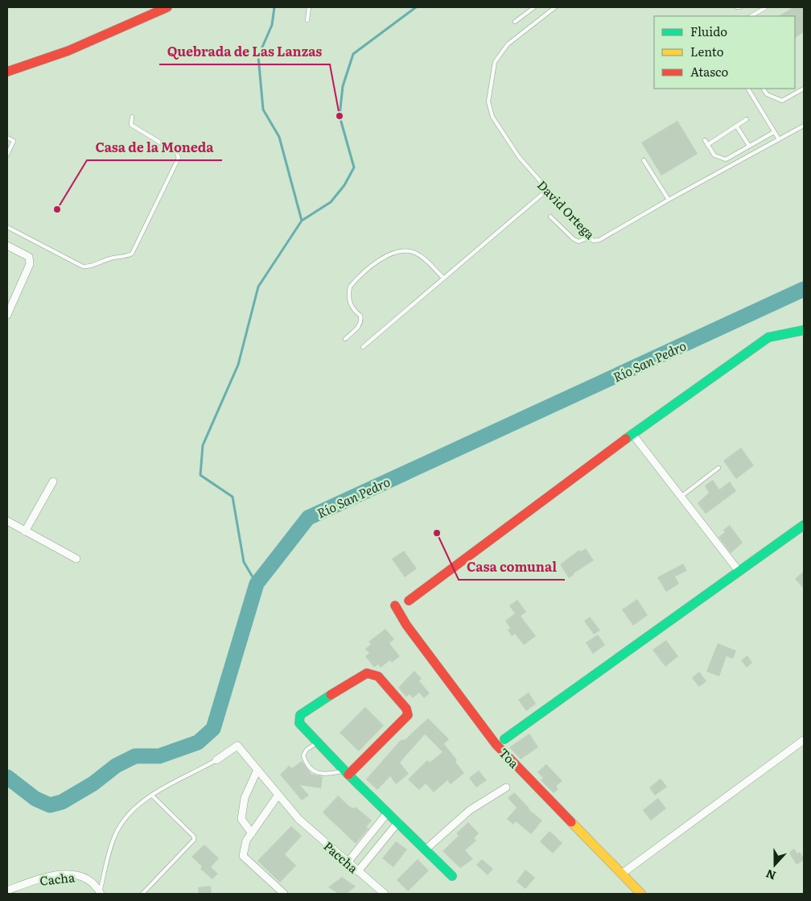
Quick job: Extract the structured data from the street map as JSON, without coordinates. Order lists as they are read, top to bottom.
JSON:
{
  "streets": {
    "main road": ["Toa"],
    "street": ["Paccha", "Cacha"],
    "lane": ["David Ortega"]
  },
  "water": ["Río San Pedro"],
  "places": ["Quebrada de Las Lanzas", "Casa de la Moneda", "Casa comunal"],
  "legend": ["Fluido", "Lento", "Atasco"],
  "north": "bottom"
}
